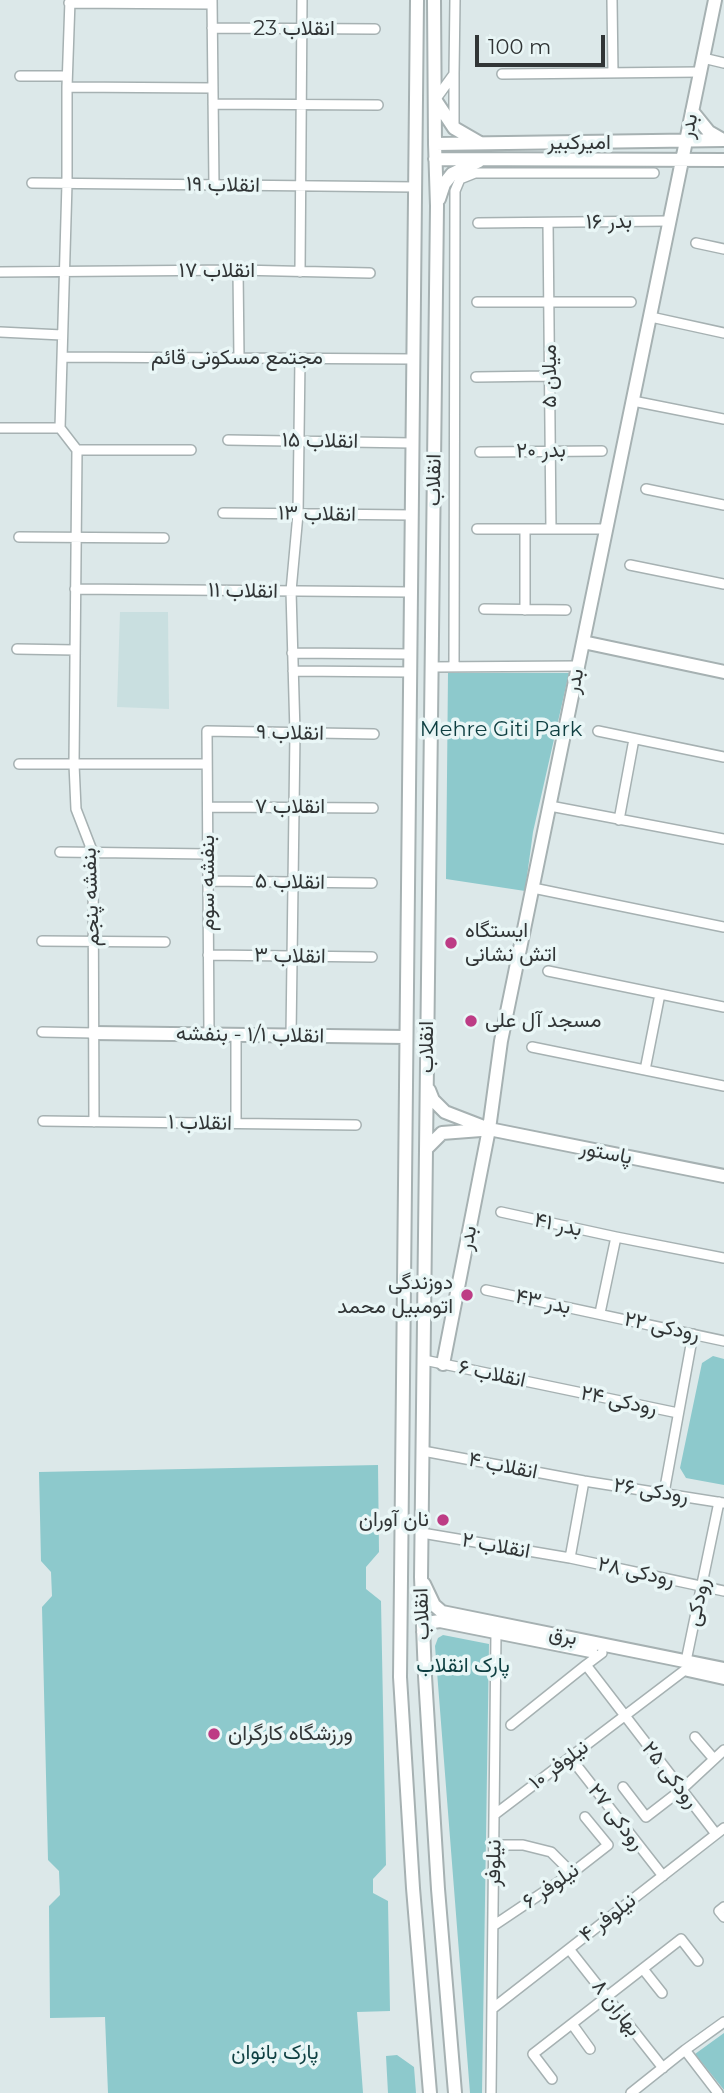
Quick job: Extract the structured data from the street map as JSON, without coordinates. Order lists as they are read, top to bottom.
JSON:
{
  "streets": {
    "main road": [
      "بدر",
      "امیرکبیر",
      "انقلاب",
      "انقلاب ۱/۱ - بنفشه",
      "پاستور",
      "برق"
    ],
    "street": [
      "انقلاب 23",
      "انقلاب ۱۹",
      "بدر ۱۶",
      "انقلاب ۱۷",
      "مجتمع مسکونی قائم",
      "میلان ۵",
      "انقلاب ۱۵",
      "بدر ۲۰",
      "انقلاب ۱۳",
      "انقلاب ۱۱",
      "انقلاب ۹",
      "انقلاب ۷",
      "انقلاب ۵",
      "بنفشه سوم",
      "بنفشه پنجم",
      "انقلاب ۳",
      "انقلاب ۱",
      "بدر ۴۱",
      "بدر ۴۳",
      "رودکی ۲۲",
      "انقلاب ۶",
      "رودکی ۲۴",
      "انقلاب ۴",
      "رودکی ۲۶",
      "انقلاب ۲",
      "رودکی ۲۸",
      "رودکی",
      "نیلوفر ۱۰",
      "رودکی ۲۵",
      "رودکی ۲۷",
      "نیلوفر",
      "نیلوفر ۶",
      "نیلوفر ۴",
      "بهاران ۸"
    ]
  },
  "crossings": [
    ["بدر", "امیرکبیر"],
    ["بدر", "بدر ۱۶"],
    ["بدر", "پاستور"],
    ["بدر", "انقلاب ۶"],
    ["امیرکبیر", "انقلاب"],
    ["انقلاب ۱۹", "انقلاب"],
    ["بدر ۱۶", "میلان ۵"],
    ["مجتمع مسکونی قائم", "انقلاب"],
    ["میلان ۵", "بدر ۲۰"],
    ["انقلاب ۱۵", "انقلاب"],
    ["انقلاب", "انقلاب ۱۳"],
    ["انقلاب", "انقلاب ۱۱"],
    ["انقلاب", "انقلاب ۱/۱ - بنفشه"],
    ["انقلاب", "انقلاب ۶"],
    ["انقلاب", "انقلاب ۴"],
    ["انقلاب", "انقلاب ۲"],
    ["انقلاب", "برق"],
    ["انقلاب ۱۱", "بنفشه پنجم"],
    ["انقلاب ۹", "بنفشه سوم"],
    ["انقلاب ۷", "بنفشه سوم"],
    ["انقلاب ۵", "بنفشه سوم"],
    ["بنفشه سوم", "انقلاب ۳"],
    ["بنفشه سوم", "انقلاب ۱/۱ - بنفشه"],
    ["بنفشه پنجم", "انقلاب ۱/۱ - بنفشه"],
    ["بنفشه پنجم", "انقلاب ۱"],
    ["بدر ۴۳", "رودکی ۲۲"],
    ["انقلاب ۶", "رودکی ۲۴"],
    ["انقلاب ۴", "رودکی ۲۶"],
    ["رودکی ۲۶", "رودکی"],
    ["انقلاب ۲", "رودکی ۲۸"],
    ["رودکی ۲۸", "رودکی"],
    ["رودکی", "برق"],
    ["رودکی", "نیلوفر ۱۰"],
    ["برق", "نیلوفر ۱۰"],
    ["برق", "نیلوفر"],
    ["نیلوفر ۱۰", "رودکی ۲۵"],
    ["نیلوفر ۱۰", "رودکی ۲۷"],
    ["نیلوفر ۱۰", "نیلوفر"],
    ["رودکی ۲۵", "نیلوفر ۴"],
    ["رودکی ۲۷", "نیلوفر ۴"],
    ["نیلوفر", "نیلوفر ۶"],
    ["نیلوفر", "نیلوفر ۴"],
    ["نیلوفر ۴", "بهاران ۸"]
  ],
  "parks": ["Mehre Giti Park", "پارک انقلاب", "پارک بانوان"],
  "places": [
    "ایستگاه اتش نشانی",
    "مسجد آل علی",
    "دوزندگی اتومبیل محمد",
    "نان آوران",
    "ورزشگاه کارگران"
  ],
  "scale_bar": "100 m"
}
